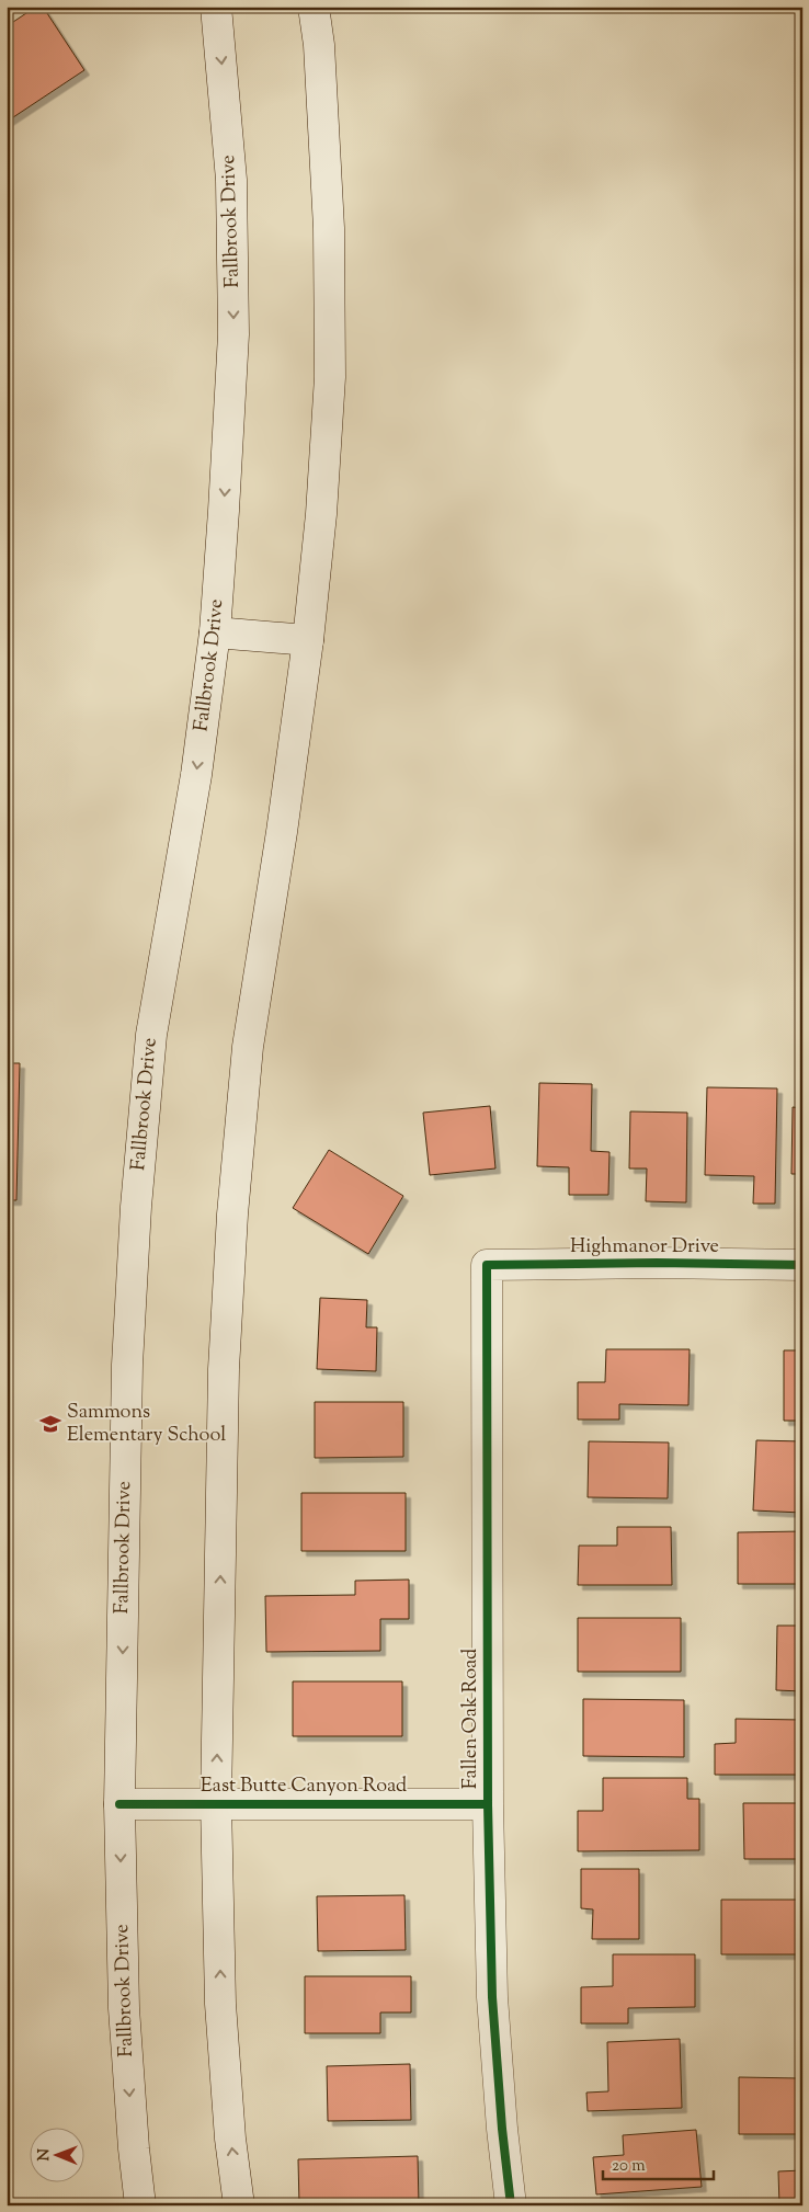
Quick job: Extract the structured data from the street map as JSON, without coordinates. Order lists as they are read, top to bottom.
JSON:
{
  "streets": {
    "main road": [
      "Fallbrook Drive",
      "Highmanor Drive",
      "Fallen Oak Road",
      "East Butte Canyon Road"
    ]
  },
  "crossings": [
    ["Fallbrook Drive", "East Butte Canyon Road"],
    ["Highmanor Drive", "Fallen Oak Road"],
    ["Fallen Oak Road", "East Butte Canyon Road"]
  ],
  "places": {
    "school or university": ["Sammons Elementary School"]
  },
  "scale_bar": "20 m",
  "north": "left"
}
